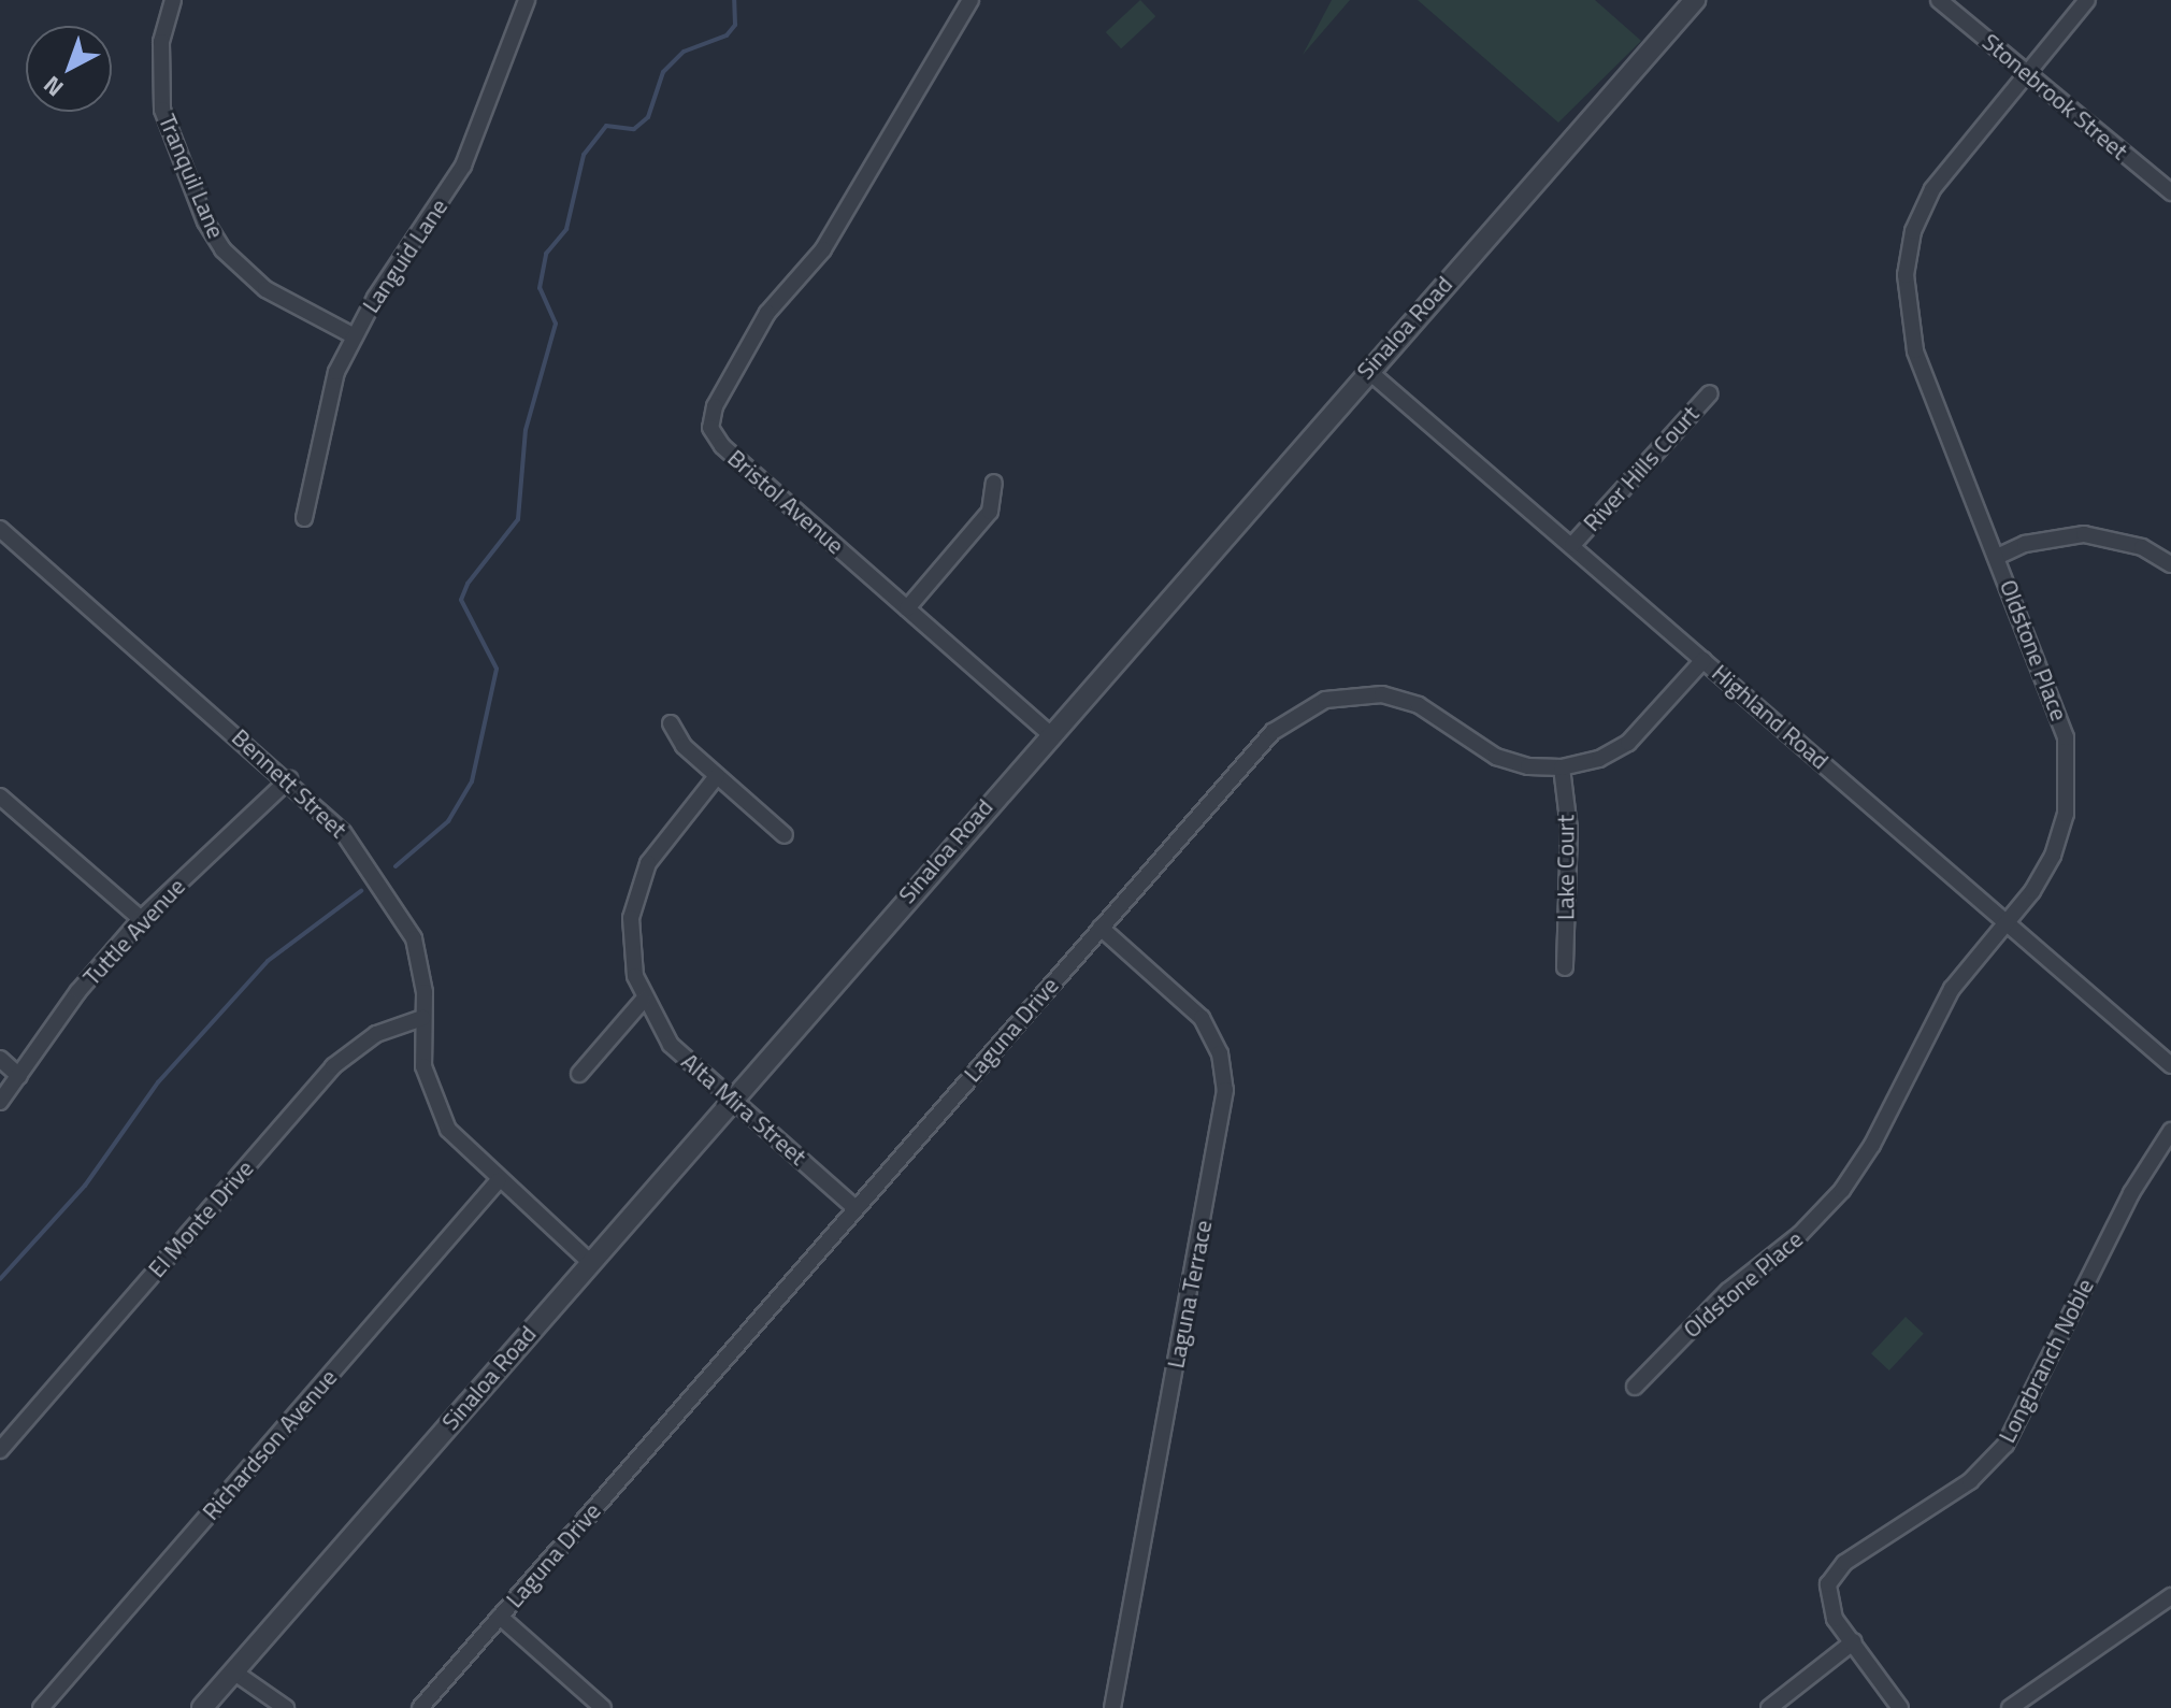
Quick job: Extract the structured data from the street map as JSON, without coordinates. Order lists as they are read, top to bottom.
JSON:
{
  "streets": {
    "street": [
      "Stonebrook Street",
      "Tranquil Lane",
      "Languid Lane",
      "Sinaloa Road",
      "River Hills Court",
      "Bristol Avenue",
      "Oldstone Place",
      "Highland Road",
      "Bennett Street",
      "Lake Court",
      "Tuttle Avenue",
      "Laguna Drive",
      "Alta Mira Street",
      "El Monte Drive",
      "Laguna Terrace",
      "Longbranch Noble",
      "Richardson Avenue"
    ]
  },
  "crossings": [
    ["Stonebrook Street", "Oldstone Place"],
    ["Tranquil Lane", "Languid Lane"],
    ["Sinaloa Road", "Bristol Avenue"],
    ["Sinaloa Road", "Highland Road"],
    ["Sinaloa Road", "Bennett Street"],
    ["Sinaloa Road", "Alta Mira Street"],
    ["River Hills Court", "Highland Road"],
    ["Oldstone Place", "Highland Road"],
    ["Highland Road", "Laguna Drive"],
    ["Bennett Street", "Tuttle Avenue"],
    ["Bennett Street", "El Monte Drive"],
    ["Bennett Street", "Richardson Avenue"],
    ["Lake Court", "Laguna Drive"],
    ["Laguna Drive", "Alta Mira Street"],
    ["Laguna Drive", "Laguna Terrace"]
  ],
  "north": "bottom left"
}
